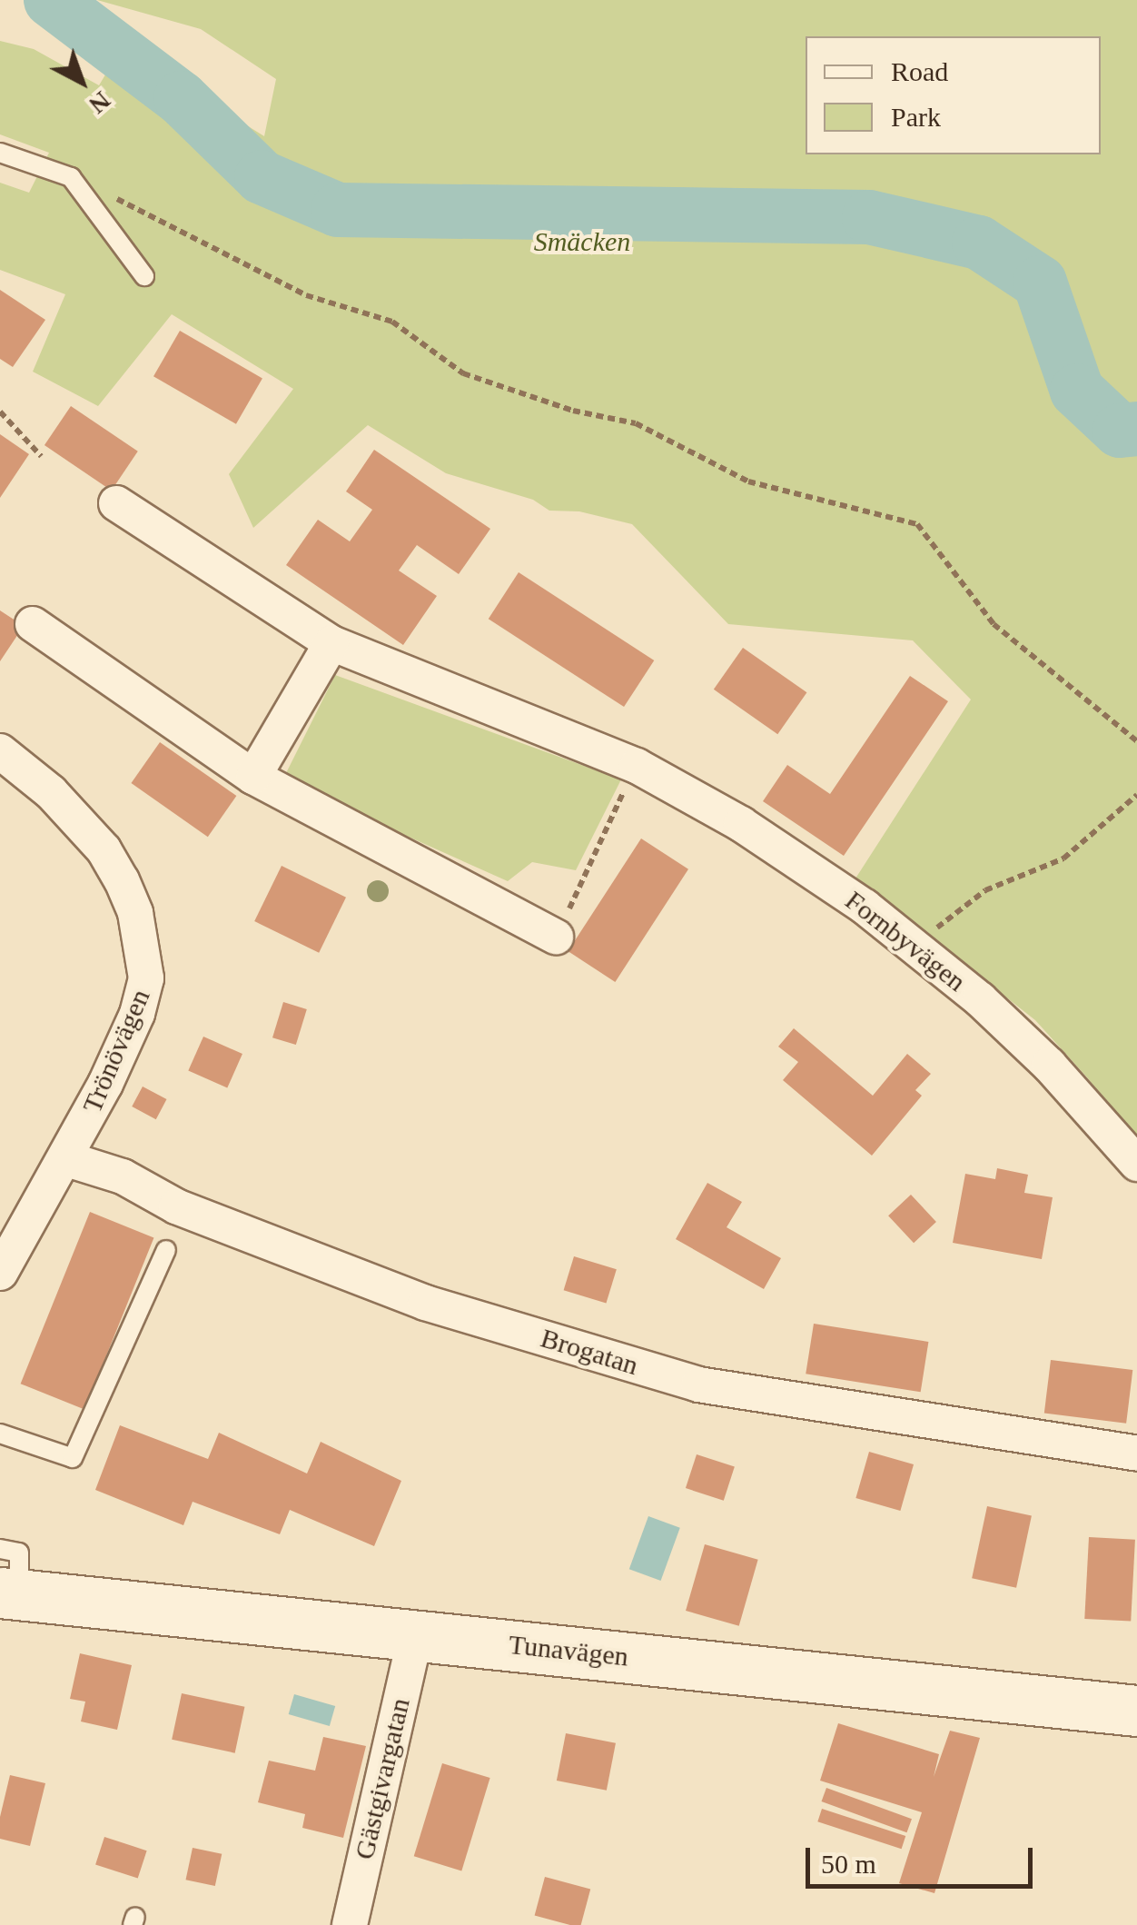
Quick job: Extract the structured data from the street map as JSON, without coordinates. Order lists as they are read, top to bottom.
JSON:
{
  "streets": {
    "street": [
      "Fornbyvägen",
      "Trönövägen",
      "Brogatan",
      "Tunavägen",
      "Gästgivargatan"
    ]
  },
  "crossings": [
    ["Trönövägen", "Brogatan"],
    ["Tunavägen", "Gästgivargatan"]
  ],
  "parks": ["Smäcken"],
  "legend": ["Road", "Park"],
  "scale_bar": "50 m",
  "north": "bottom right"
}
